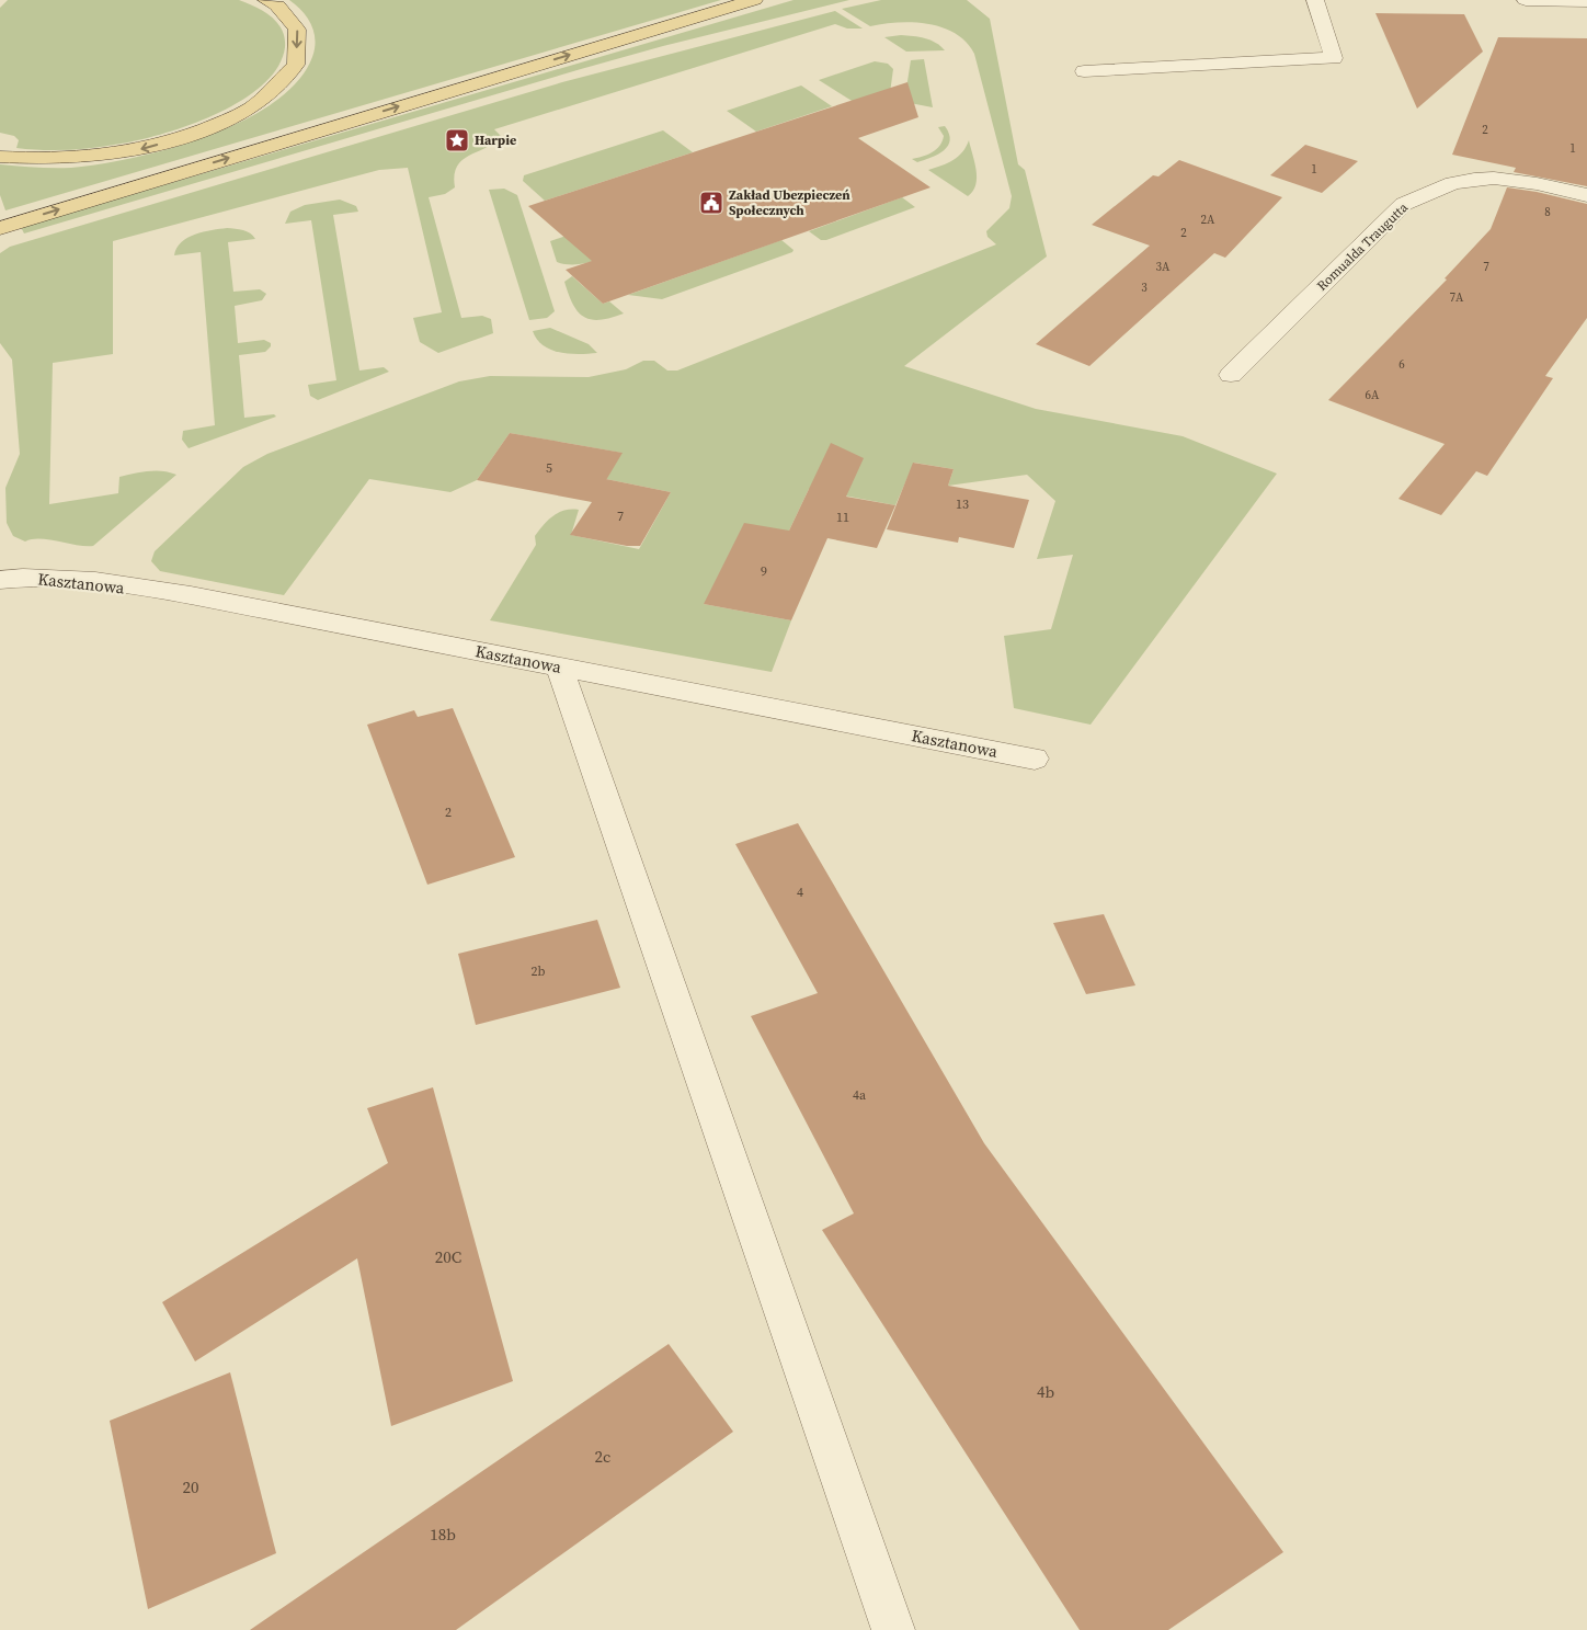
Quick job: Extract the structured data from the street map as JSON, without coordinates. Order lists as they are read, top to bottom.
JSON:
{
  "streets": {
    "street": ["Romualda Traugutta", "Kasztanowa"]
  },
  "places": {
    "place": ["Harpie"],
    "public building": ["Zakład Ubezpieczeń Społecznych"]
  },
  "house_numbers": [
    "2",
    "1",
    "1",
    "8",
    "2A",
    "2",
    "3A",
    "7",
    "3",
    "7A",
    "6",
    "6A",
    "5",
    "13",
    "7",
    "11",
    "9",
    "2",
    "4",
    "2b",
    "4a",
    "20C",
    "4b",
    "2c",
    "20",
    "18b"
  ]
}
